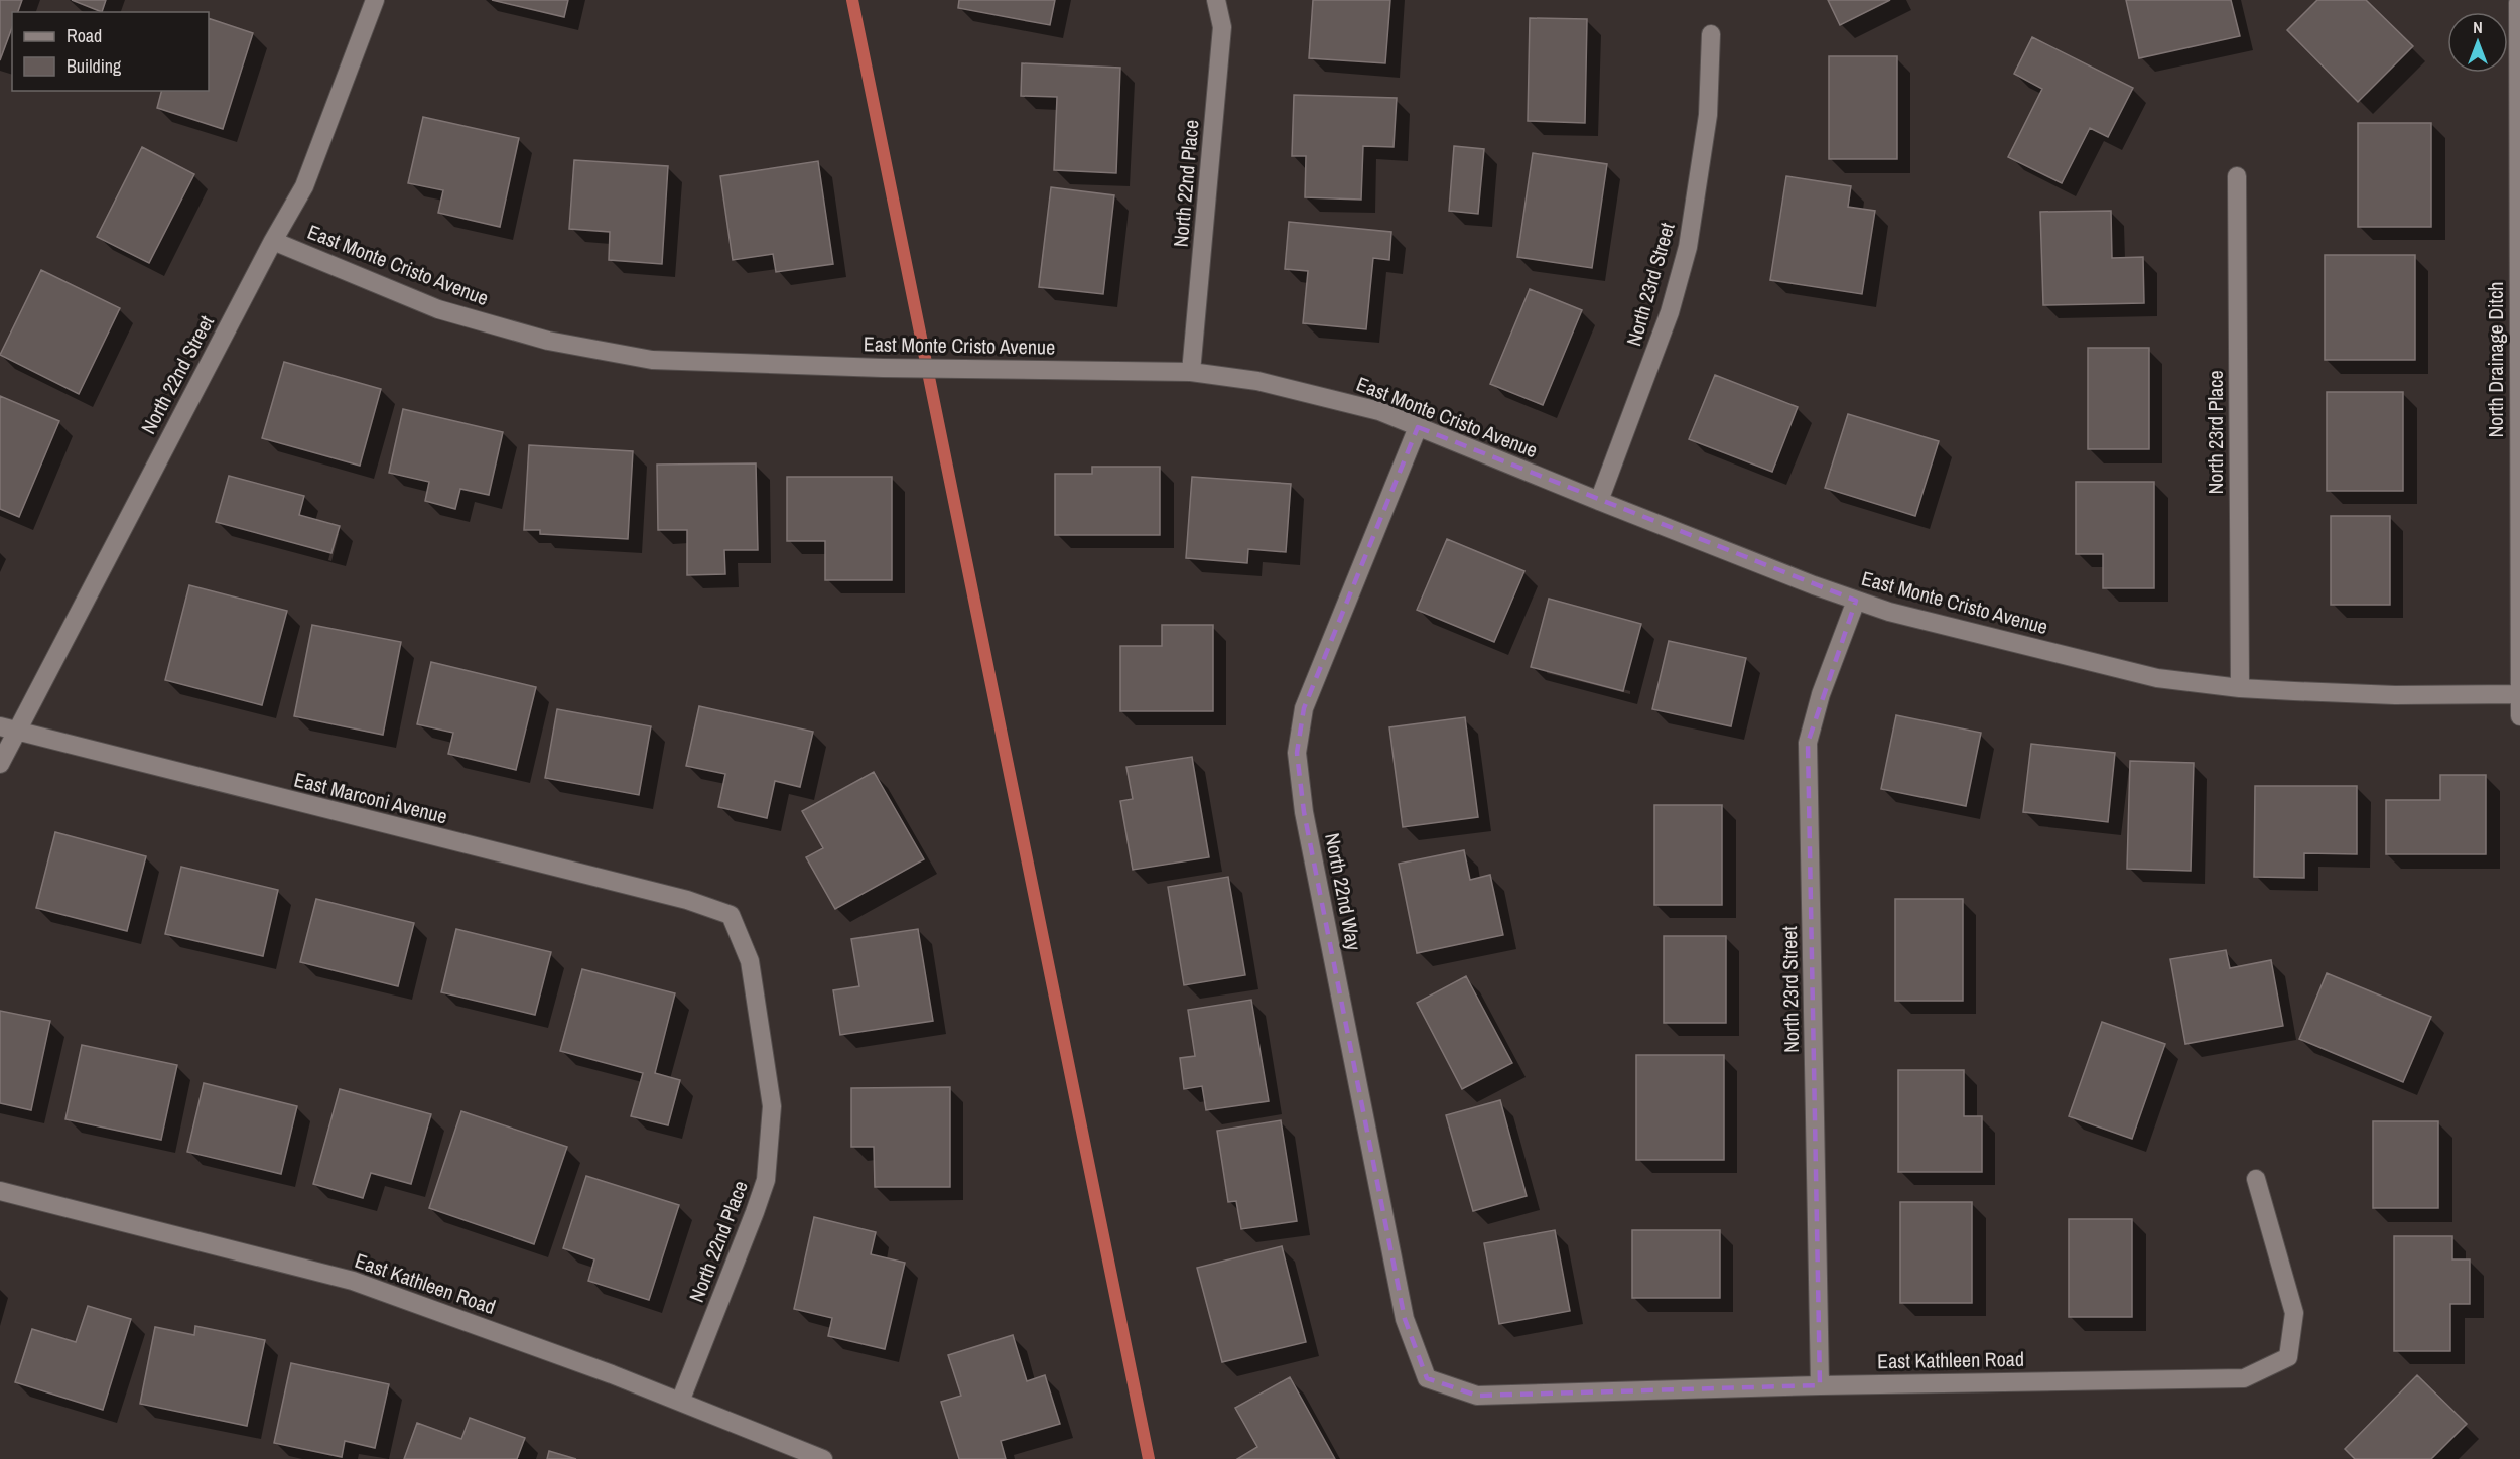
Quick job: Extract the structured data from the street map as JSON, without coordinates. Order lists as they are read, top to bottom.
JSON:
{
  "streets": {
    "street": [
      "North 22nd Place",
      "East Monte Cristo Avenue",
      "North 23rd Street",
      "North Drainage Ditch",
      "North 22nd Street",
      "North 23rd Place",
      "East Marconi Avenue",
      "North 22nd Way",
      "East Kathleen Road"
    ]
  },
  "crossings": [
    ["North 22nd Place", "East Monte Cristo Avenue"],
    ["North 22nd Place", "East Marconi Avenue"],
    ["North 22nd Place", "East Kathleen Road"],
    ["East Monte Cristo Avenue", "North 23rd Street"],
    ["East Monte Cristo Avenue", "North Drainage Ditch"],
    ["East Monte Cristo Avenue", "North 22nd Street"],
    ["East Monte Cristo Avenue", "North 23rd Place"],
    ["East Monte Cristo Avenue", "North 22nd Way"],
    ["North 23rd Street", "East Kathleen Road"],
    ["North 22nd Street", "East Marconi Avenue"],
    ["North 22nd Way", "East Kathleen Road"]
  ],
  "legend": ["Road", "Building"],
  "north": "top"
}
